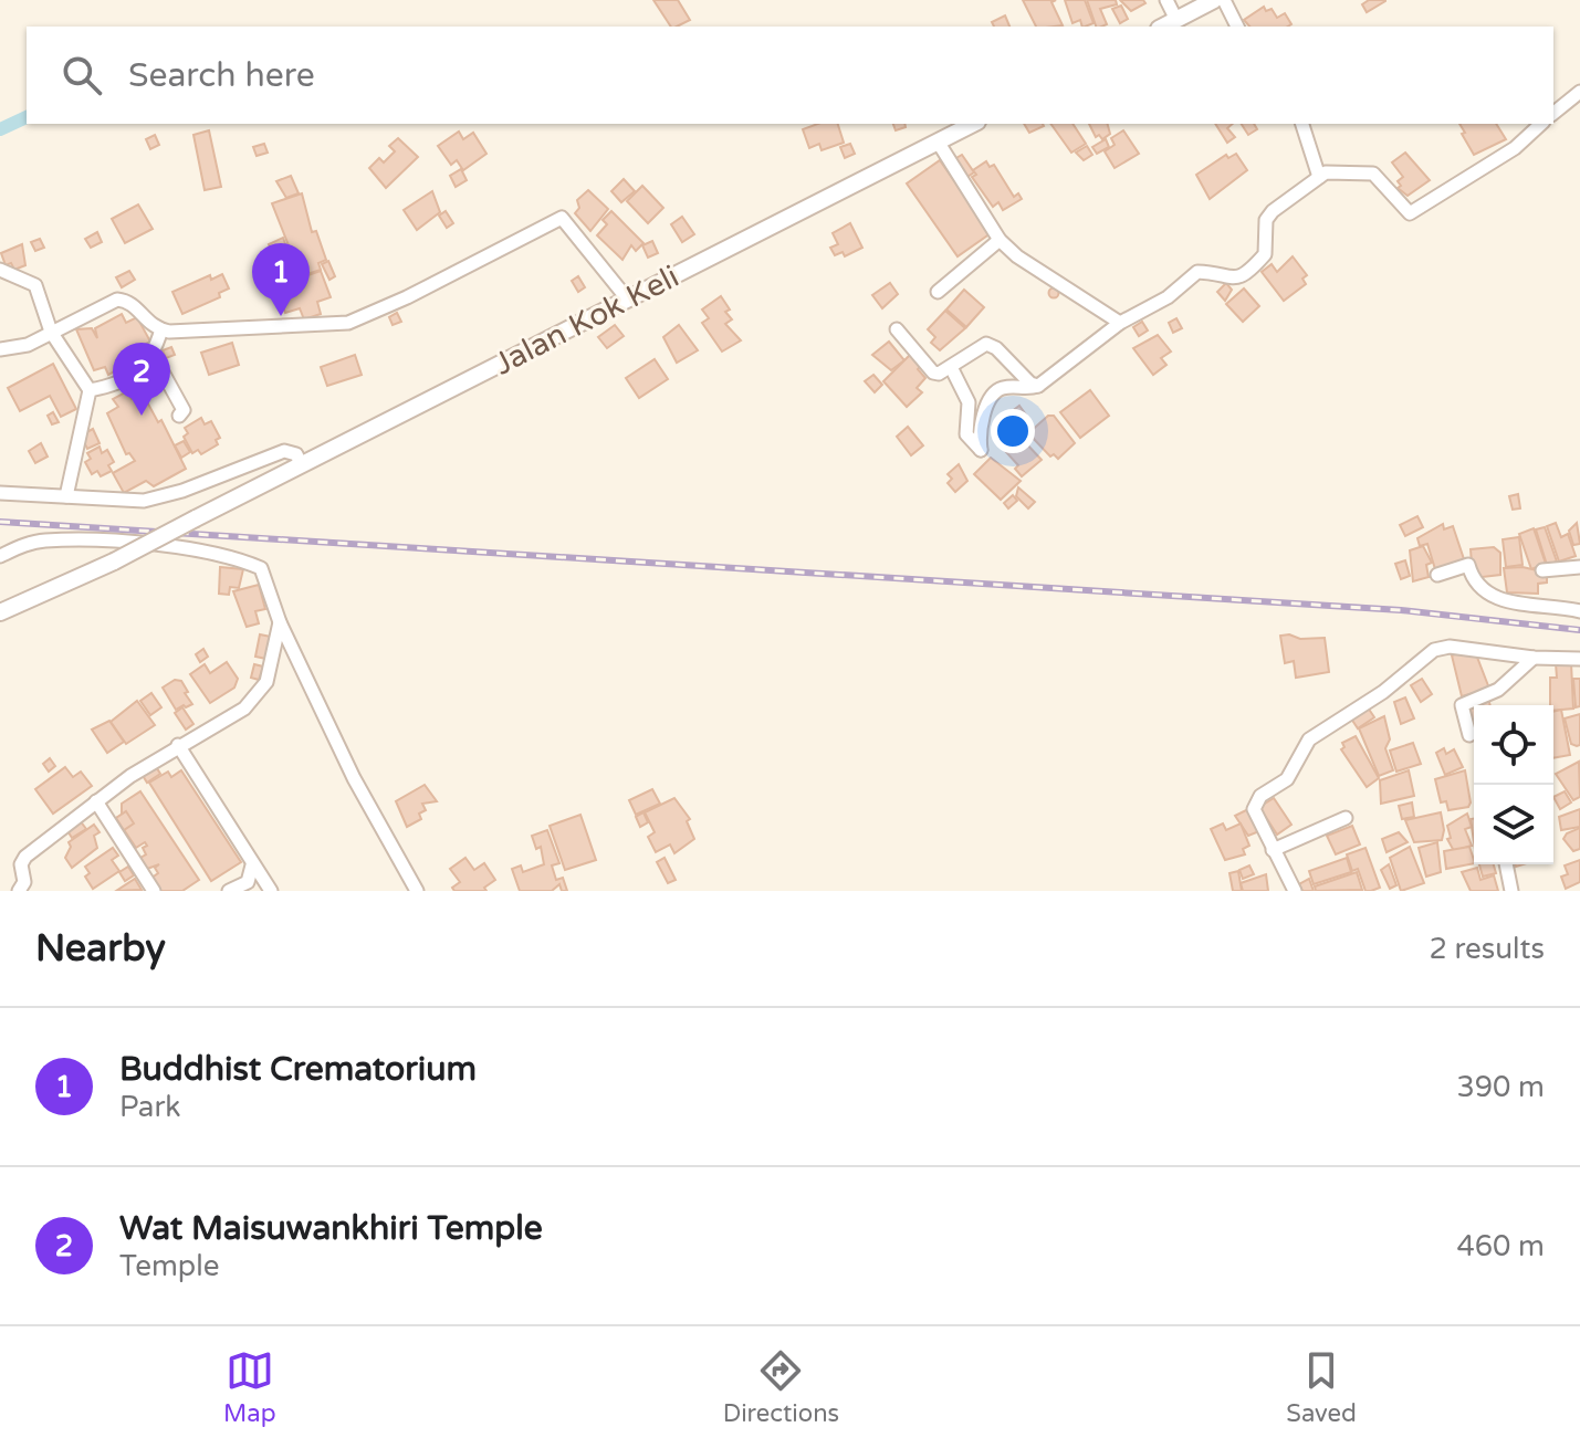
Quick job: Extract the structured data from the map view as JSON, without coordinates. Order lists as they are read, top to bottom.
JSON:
{
  "streets": {
    "street": ["Jalan Kok Keli"]
  },
  "page": {
    "search": "Search here",
    "pins": ["1", "2"],
    "heading": ["Nearby", "2 results"],
    "list": [
      {
        "mark": "1",
        "name": "Buddhist Crematorium",
        "note": "Park",
        "value": "390 m"
      },
      {
        "mark": "2",
        "name": "Wat Maisuwankhiri Temple",
        "note": "Temple",
        "value": "460 m"
      }
    ],
    "nav": ["Map", "Directions", "Saved"]
  }
}
